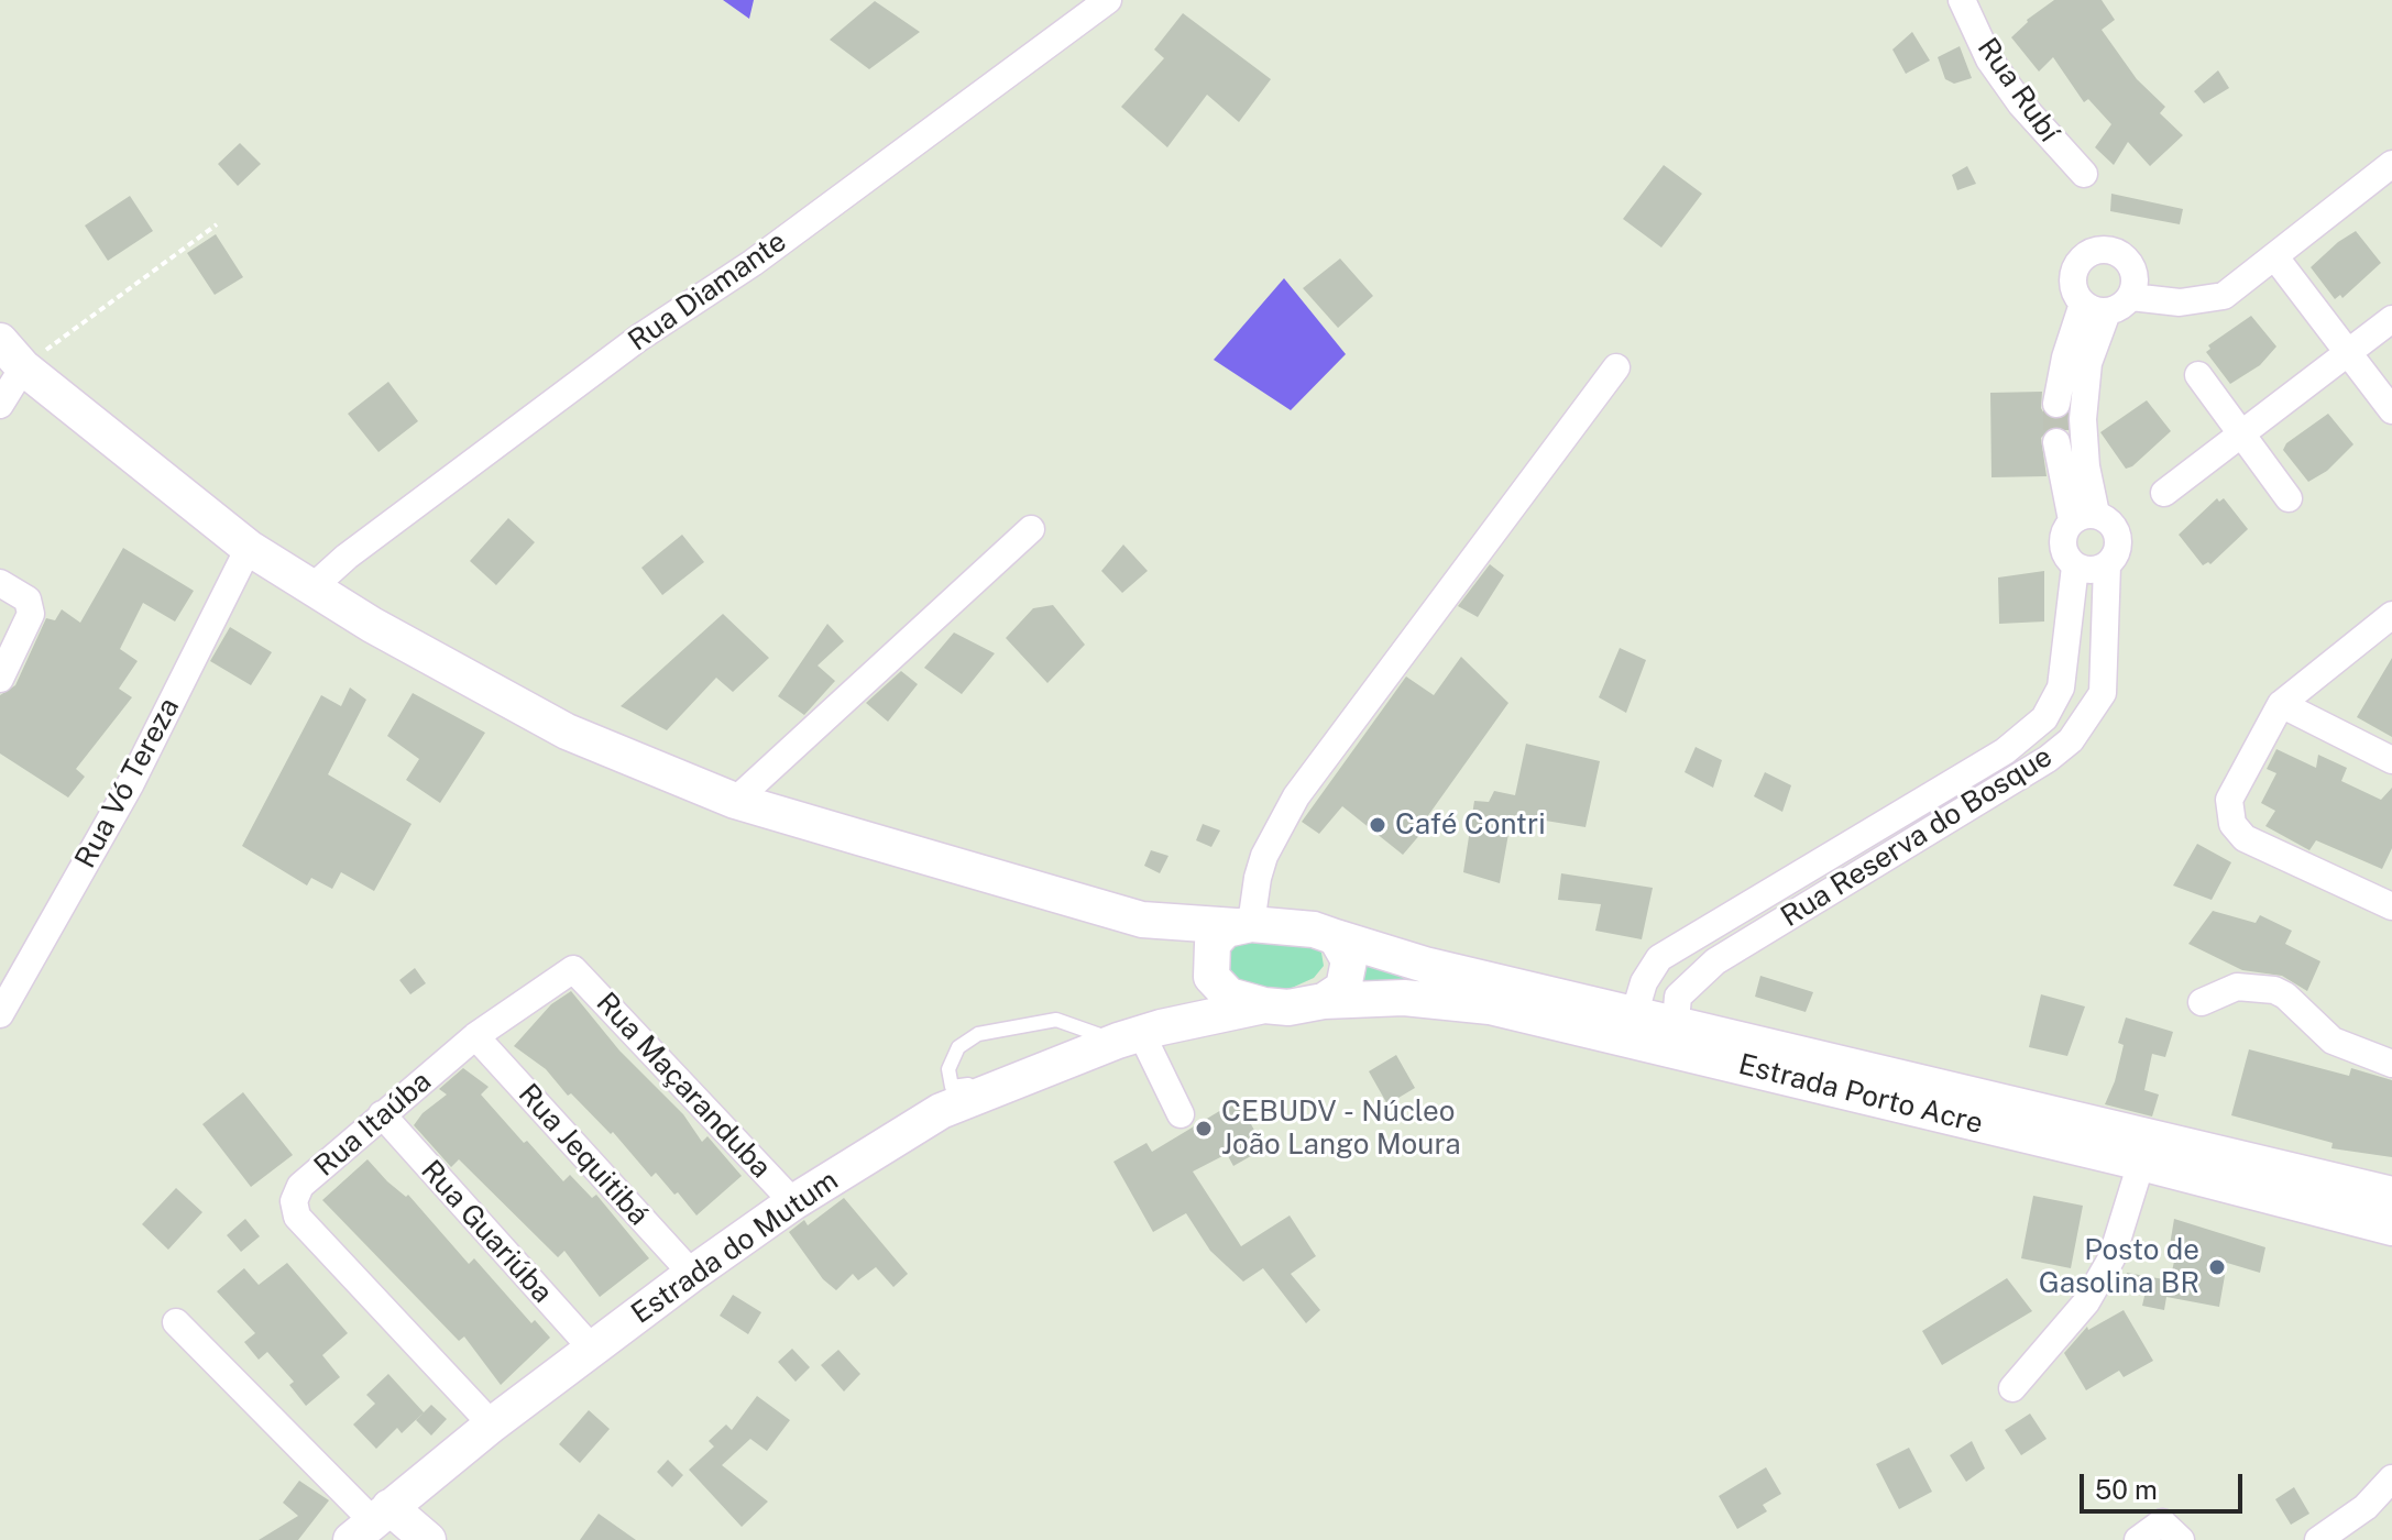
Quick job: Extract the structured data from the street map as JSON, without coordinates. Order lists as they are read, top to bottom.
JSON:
{
  "streets": {
    "main road": ["Estrada Porto Acre", "Estrada do Mutum"],
    "street": [
      "Rua Rubí",
      "Rua Diamante",
      "Rua Vó Tereza",
      "Rua Reserva do Bosque",
      "Rua Maçaranduba",
      "Rua Itaúba",
      "Rua Jequitibá",
      "Rua Guariúba"
    ]
  },
  "crossings": [
    ["Rua Reserva do Bosque", "Estrada Porto Acre"],
    ["Rua Maçaranduba", "Rua Itaúba"],
    ["Rua Maçaranduba", "Estrada do Mutum"],
    ["Estrada Porto Acre", "Estrada do Mutum"],
    ["Rua Itaúba", "Rua Jequitibá"],
    ["Rua Itaúba", "Rua Guariúba"],
    ["Rua Itaúba", "Estrada do Mutum"],
    ["Rua Jequitibá", "Estrada do Mutum"],
    ["Rua Guariúba", "Estrada do Mutum"]
  ],
  "places": ["Café Contri", "CEBUDV - Núcleo João Lango Moura", "Posto de Gasolina BR"],
  "scale_bar": "50 m"
}
